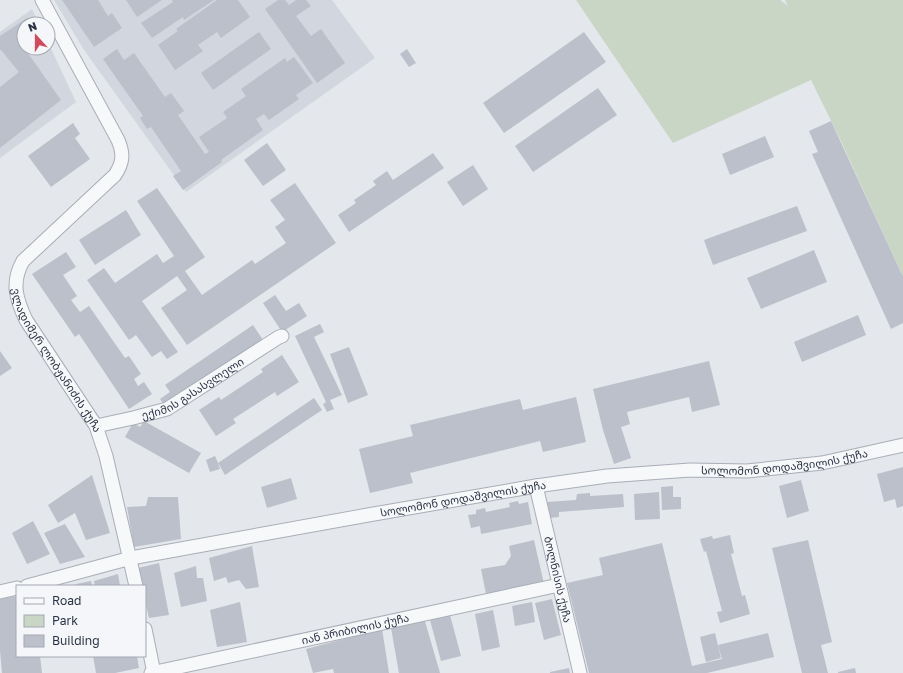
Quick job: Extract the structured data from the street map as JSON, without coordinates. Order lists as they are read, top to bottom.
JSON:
{
  "streets": {
    "street": [
      "ვლადიმერ ლობჟანიძის ქუჩა",
      "ექიმის გასასვლელი",
      "სოლომონ დოდაშვილის ქუჩა",
      "ბოლნისის ქუჩა",
      "იან პრიბილის ქუჩა"
    ]
  },
  "crossings": [
    ["ვლადიმერ ლობჟანიძის ქუჩა", "ექიმის გასასვლელი"],
    ["ვლადიმერ ლობჟანიძის ქუჩა", "სოლომონ დოდაშვილის ქუჩა"],
    ["სოლომონ დოდაშვილის ქუჩა", "ბოლნისის ქუჩა"],
    ["ბოლნისის ქუჩა", "იან პრიბილის ქუჩა"]
  ],
  "legend": ["Road", "Park", "Building"],
  "north": "top"
}
